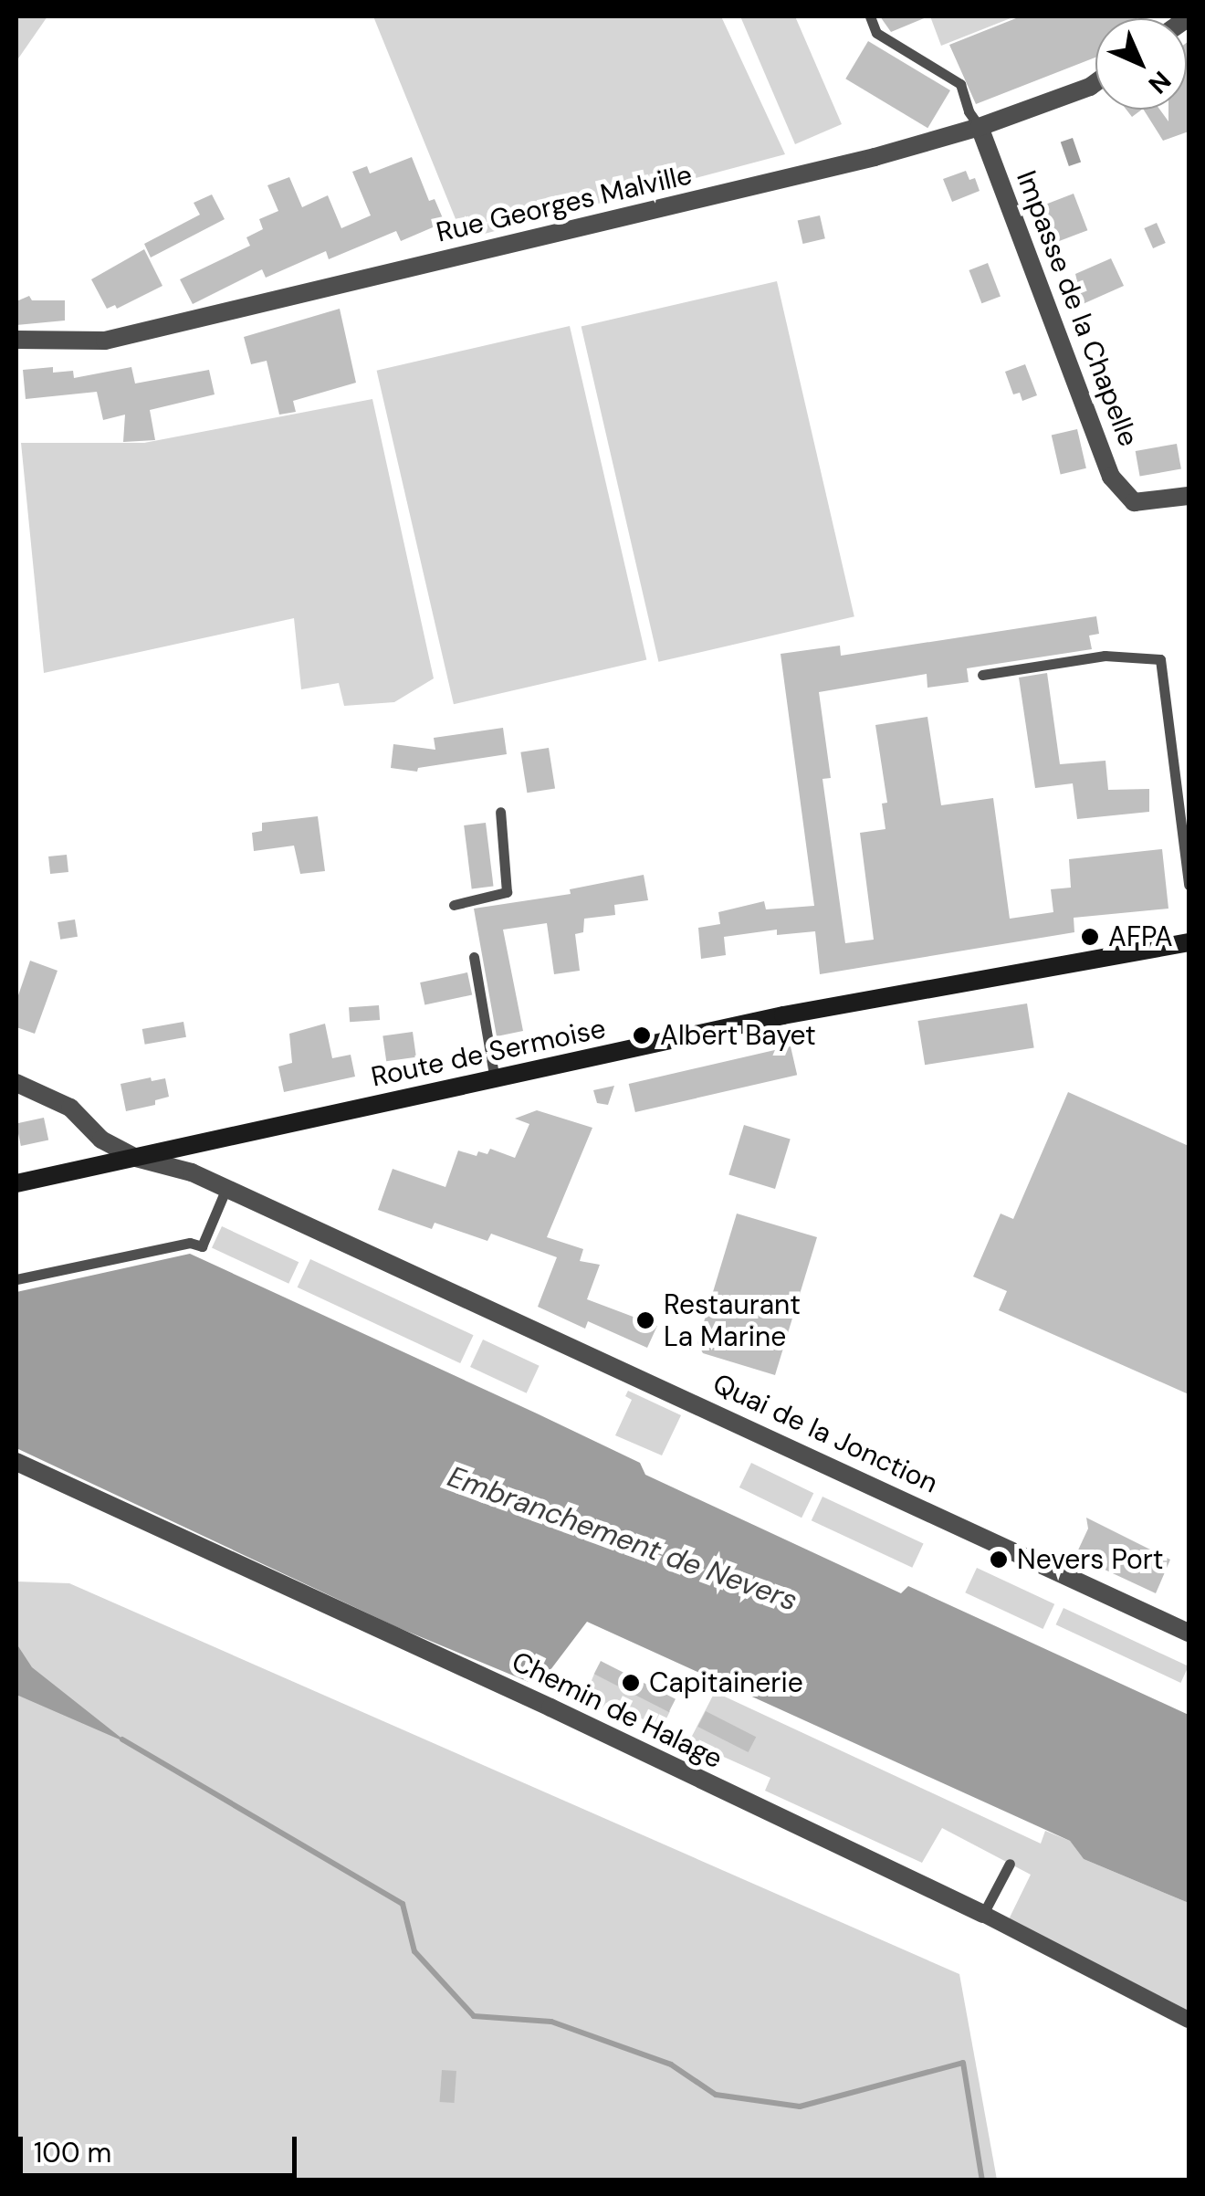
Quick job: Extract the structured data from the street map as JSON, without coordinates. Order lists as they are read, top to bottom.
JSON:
{
  "streets": {
    "main road": ["Route de Sermoise"],
    "street": [
      "Rue Georges Malville",
      "Impasse de la Chapelle",
      "Quai de la Jonction",
      "Chemin de Halage"
    ]
  },
  "crossings": [
    ["Rue Georges Malville", "Impasse de la Chapelle"],
    ["Route de Sermoise", "Quai de la Jonction"]
  ],
  "water": ["Embranchement de Nevers"],
  "places": [
    "AFPA",
    "Albert Bayet",
    "Restaurant La Marine",
    "Nevers Port",
    "Capitainerie"
  ],
  "scale_bar": "100 m",
  "north": "bottom right"
}
